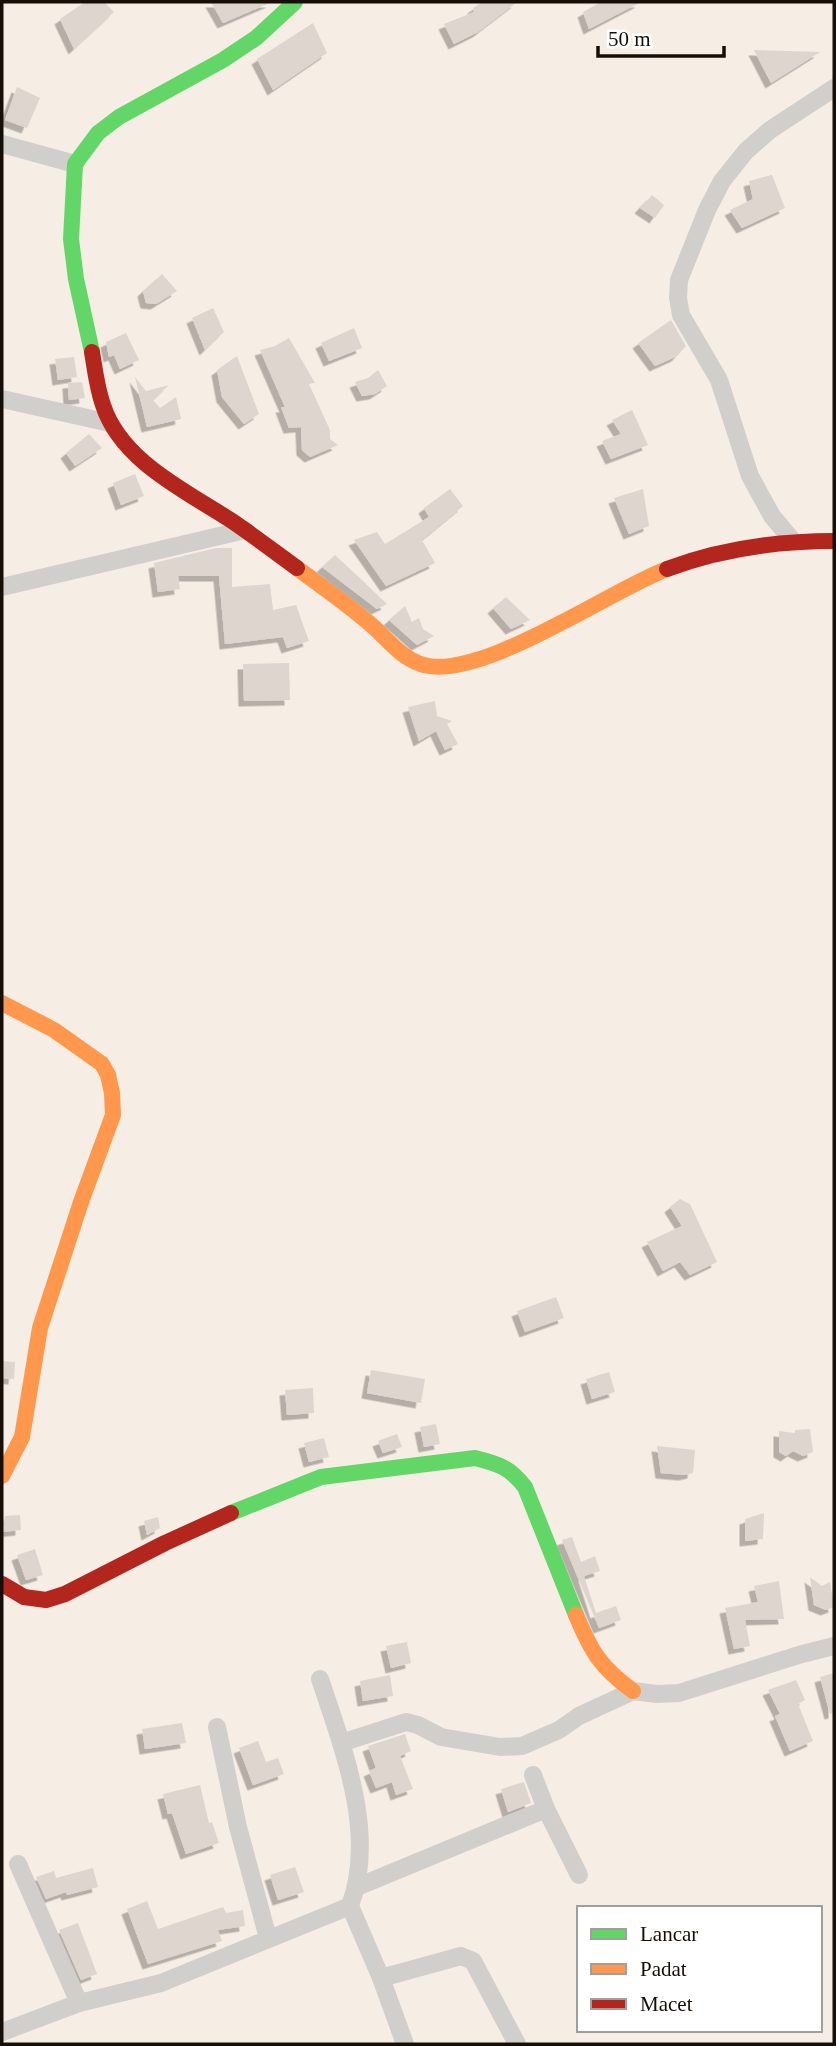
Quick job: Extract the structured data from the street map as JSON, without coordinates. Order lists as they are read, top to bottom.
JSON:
{
  "legend": ["Lancar", "Padat", "Macet"],
  "scale_bar": "50 m"
}
